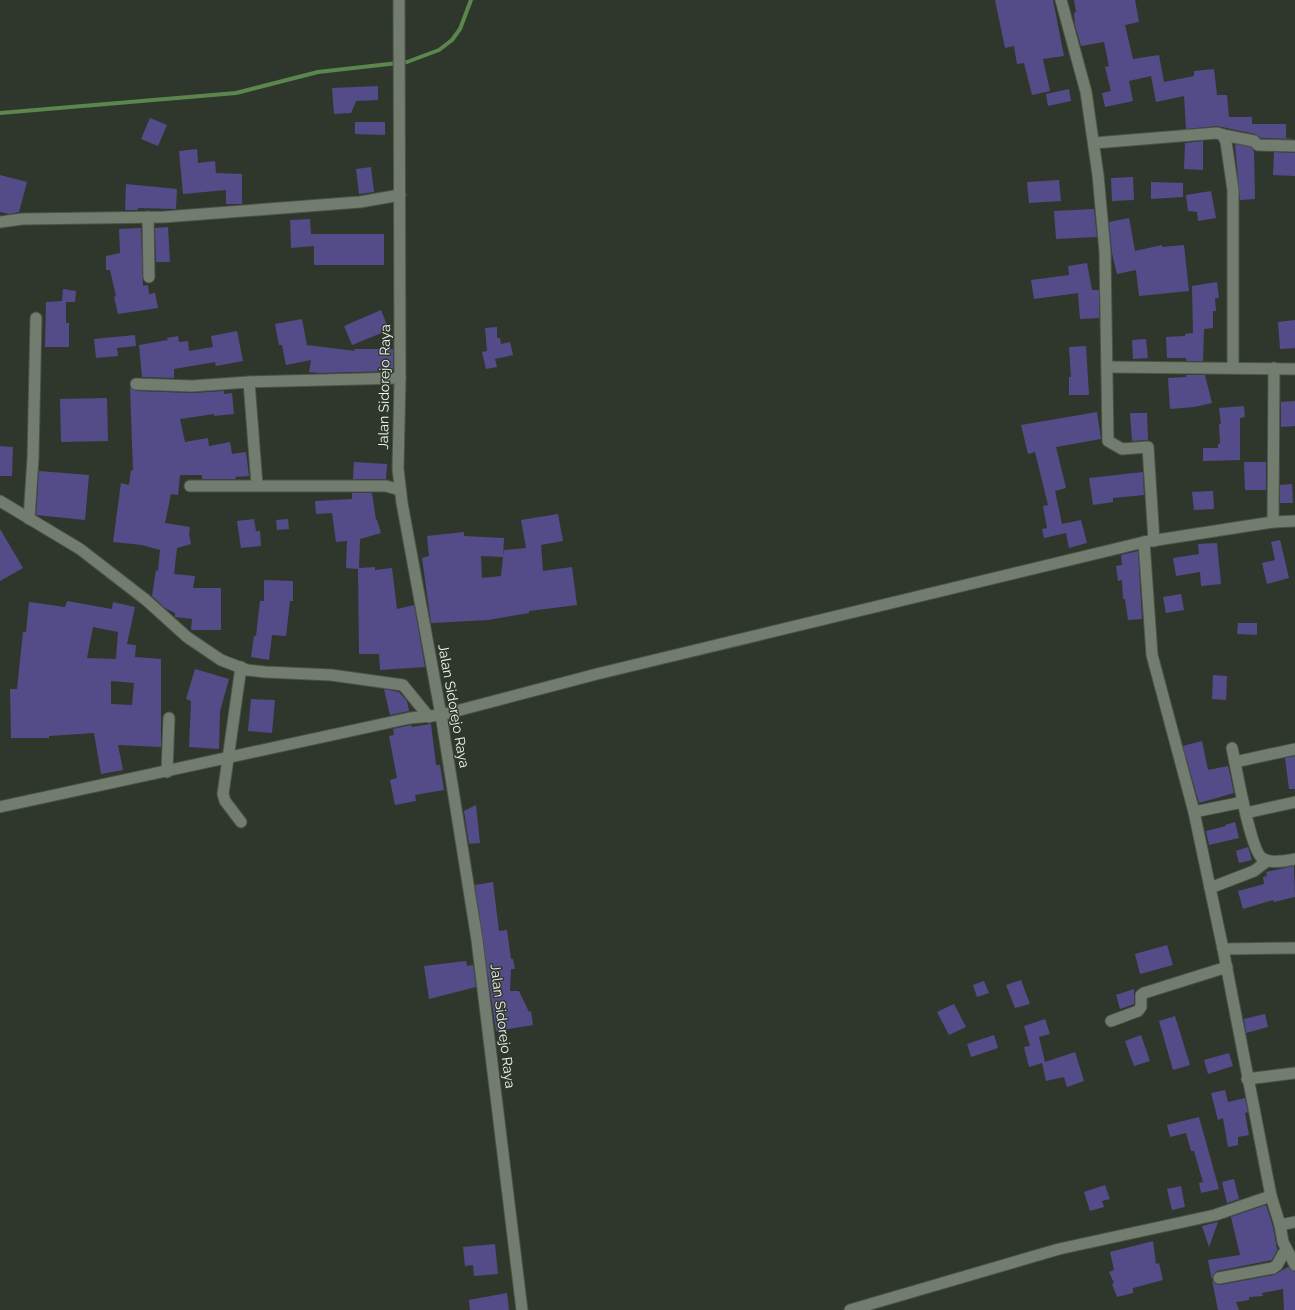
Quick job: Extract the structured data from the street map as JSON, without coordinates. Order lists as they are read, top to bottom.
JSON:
{
  "streets": {
    "street": ["Jalan Sidorejo Raya"]
  }
}
